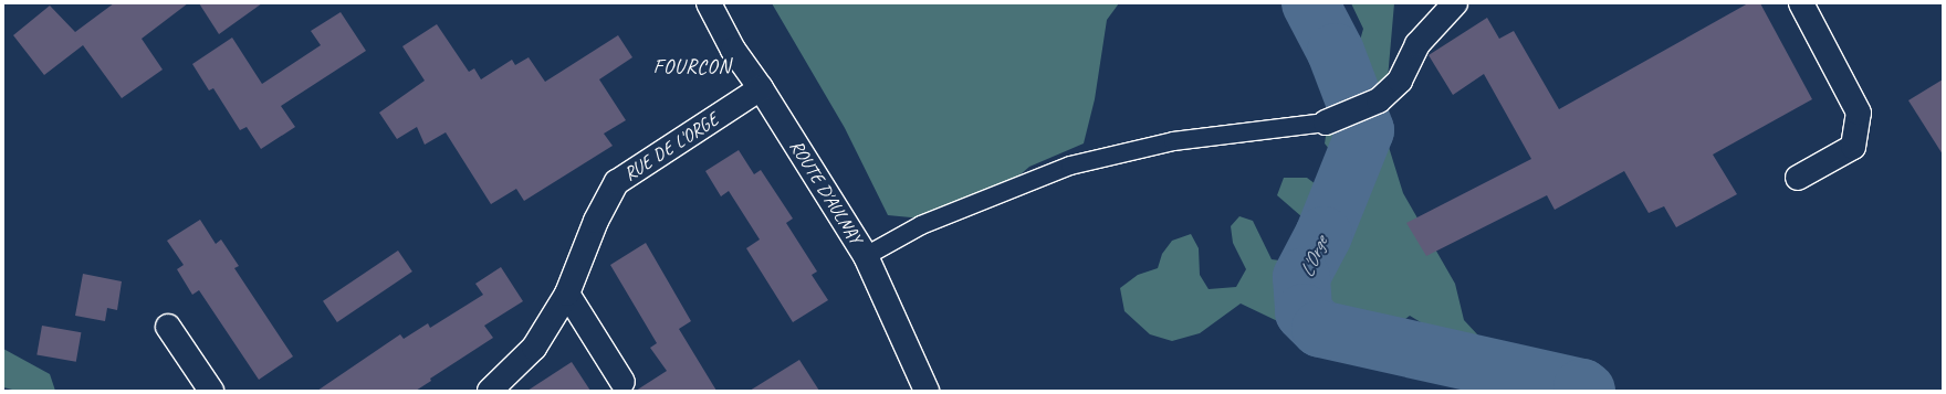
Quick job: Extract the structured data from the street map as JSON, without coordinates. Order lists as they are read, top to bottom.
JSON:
{
  "streets": {
    "street": ["RUE DE L'ORGE", "ROUTE D'AULNAY"]
  },
  "crossings": [
    ["RUE DE L'ORGE", "ROUTE D'AULNAY"]
  ],
  "districts": ["FOURCON"],
  "water": ["L'Orge"]
}
